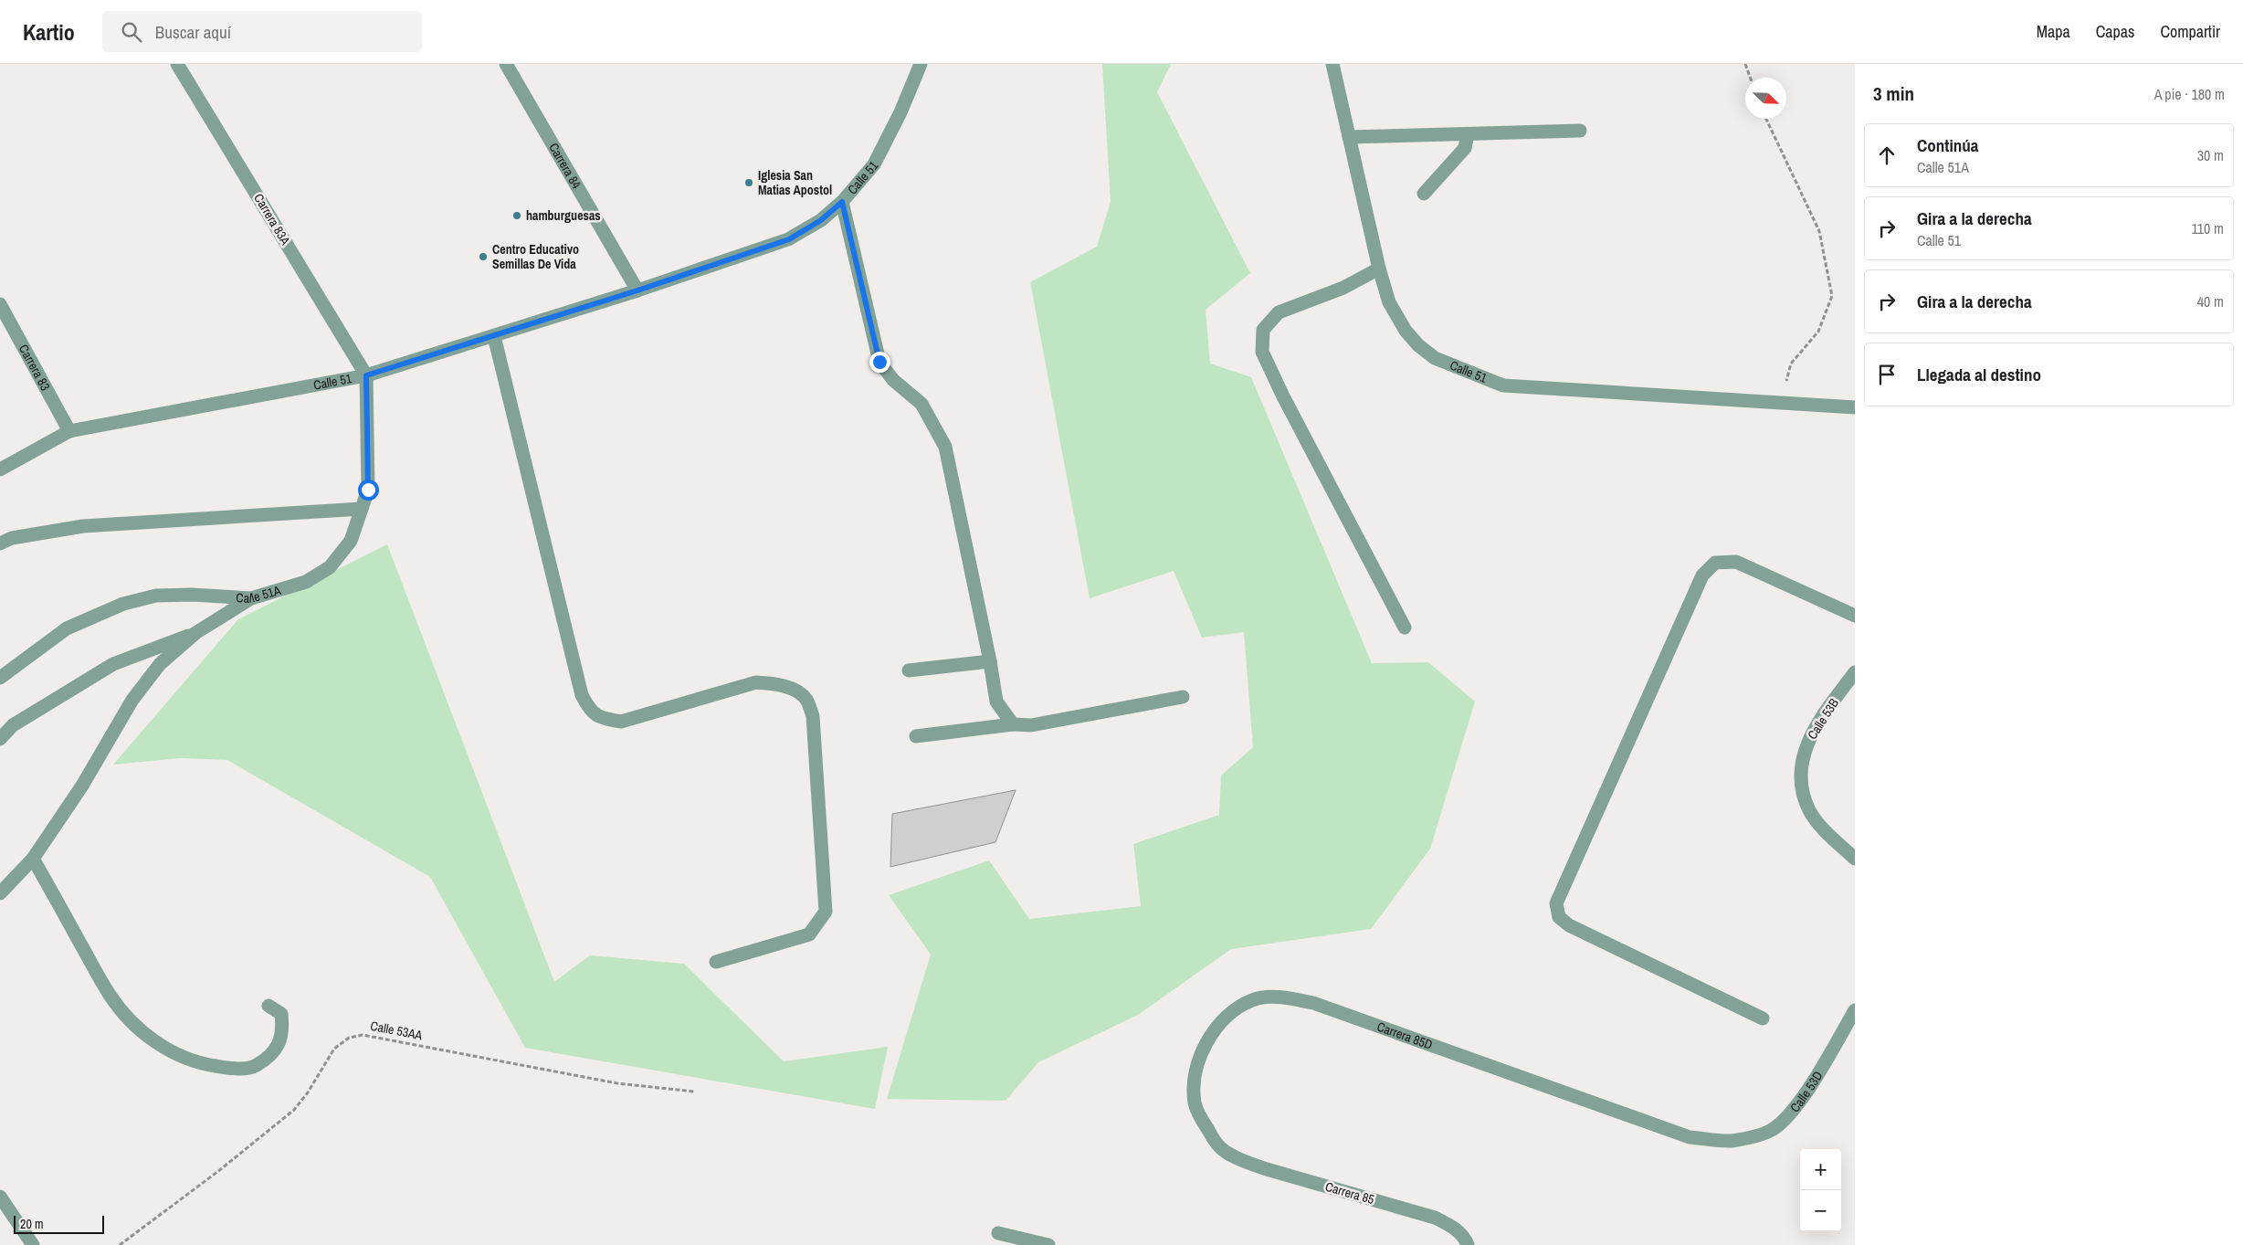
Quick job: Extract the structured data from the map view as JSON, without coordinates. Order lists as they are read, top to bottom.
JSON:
{
  "streets": {
    "street": [
      "Carrera 84",
      "Calle 51",
      "Carrera 83A",
      "Carrera 83",
      "Calle 51A",
      "Calle 53B",
      "Carrera 85D",
      "Calle 53D",
      "Carrera 85"
    ],
    "path": ["Calle 53AA"]
  },
  "crossings": [
    ["Carrera 84", "Calle 51"],
    ["Calle 51", "Carrera 83A"],
    ["Calle 51", "Carrera 83"],
    ["Calle 51", "Calle 51A"],
    ["Carrera 83A", "Calle 51A"],
    ["Carrera 85D", "Calle 53D"],
    ["Carrera 85D", "Carrera 85"]
  ],
  "places": ["Iglesia San Matias Apostol", "hamburguesas", "Centro Educativo Semillas De Vida"],
  "scale_bar": "20 m",
  "north": "bottom right",
  "page": {
    "header": "Kartio",
    "search": "Buscar aquí",
    "nav": ["Mapa", "Capas", "Compartir"],
    "heading": ["3 min", "A pie · 180 m"],
    "list": [
      ["Continúa", "Calle 51A", "30 m"],
      ["Gira a la derecha", "Calle 51", "110 m"],
      ["Gira a la derecha", "40 m"],
      "Llegada al destino"
    ],
    "map_buttons": ["+", "−"],
    "scale": "20 m"
  }
}
